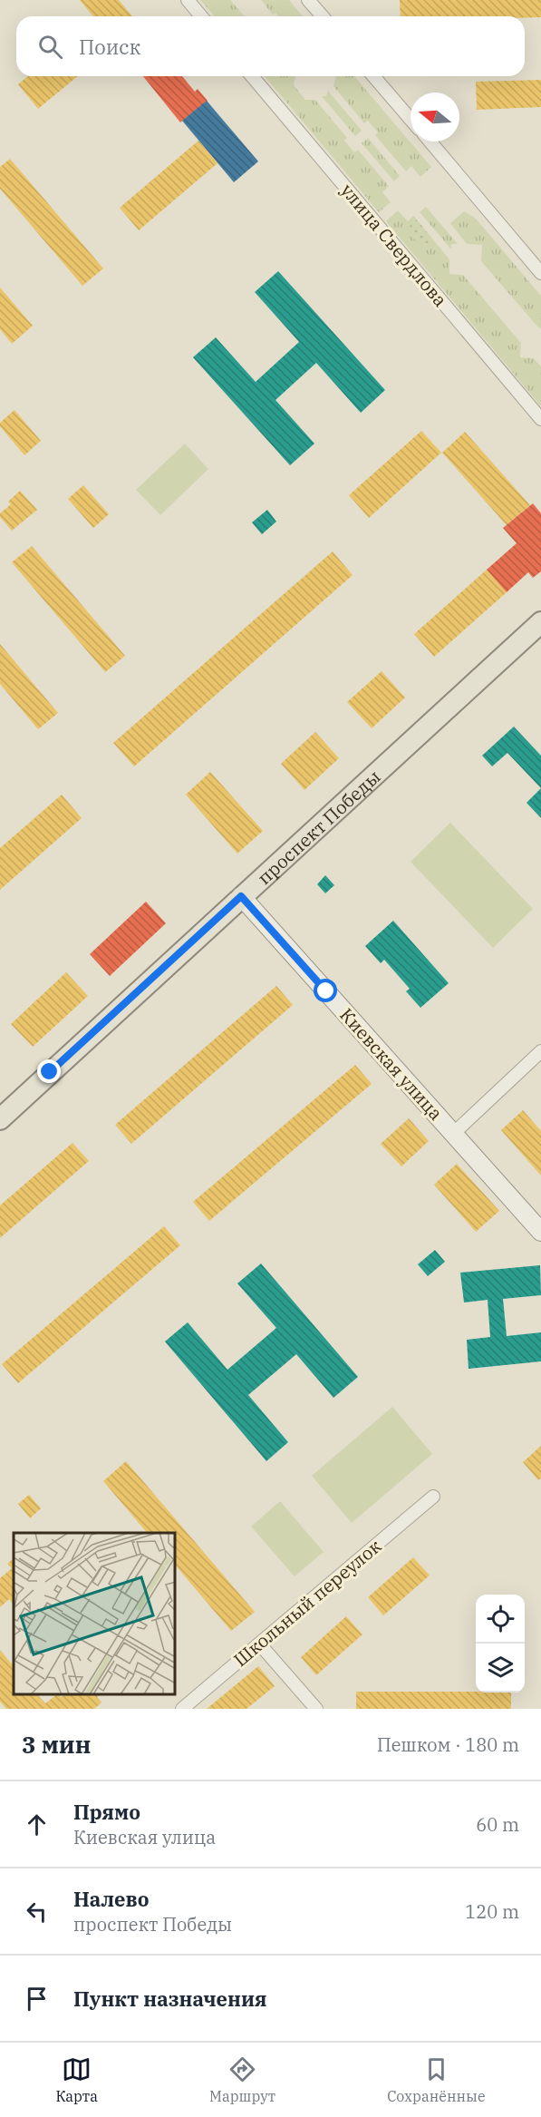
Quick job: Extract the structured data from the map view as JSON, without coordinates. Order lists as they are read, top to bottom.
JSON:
{
  "streets": {
    "main road": ["проспект Победы", "Киевская улица"],
    "street": ["улица Свердлова", "Школьный переулок"]
  },
  "crossings": [
    ["проспект Победы", "Киевская улица"]
  ],
  "north": "left",
  "page": {
    "search": "Поиск",
    "heading": ["3 мин", "Пешком · 180 m"],
    "list": [
      ["Прямо", "Киевская улица", "60 m"],
      ["Налево", "проспект Победы", "120 m"],
      "Пункт назначения"
    ],
    "nav": ["Карта", "Маршрут", "Сохранённые"]
  }
}
